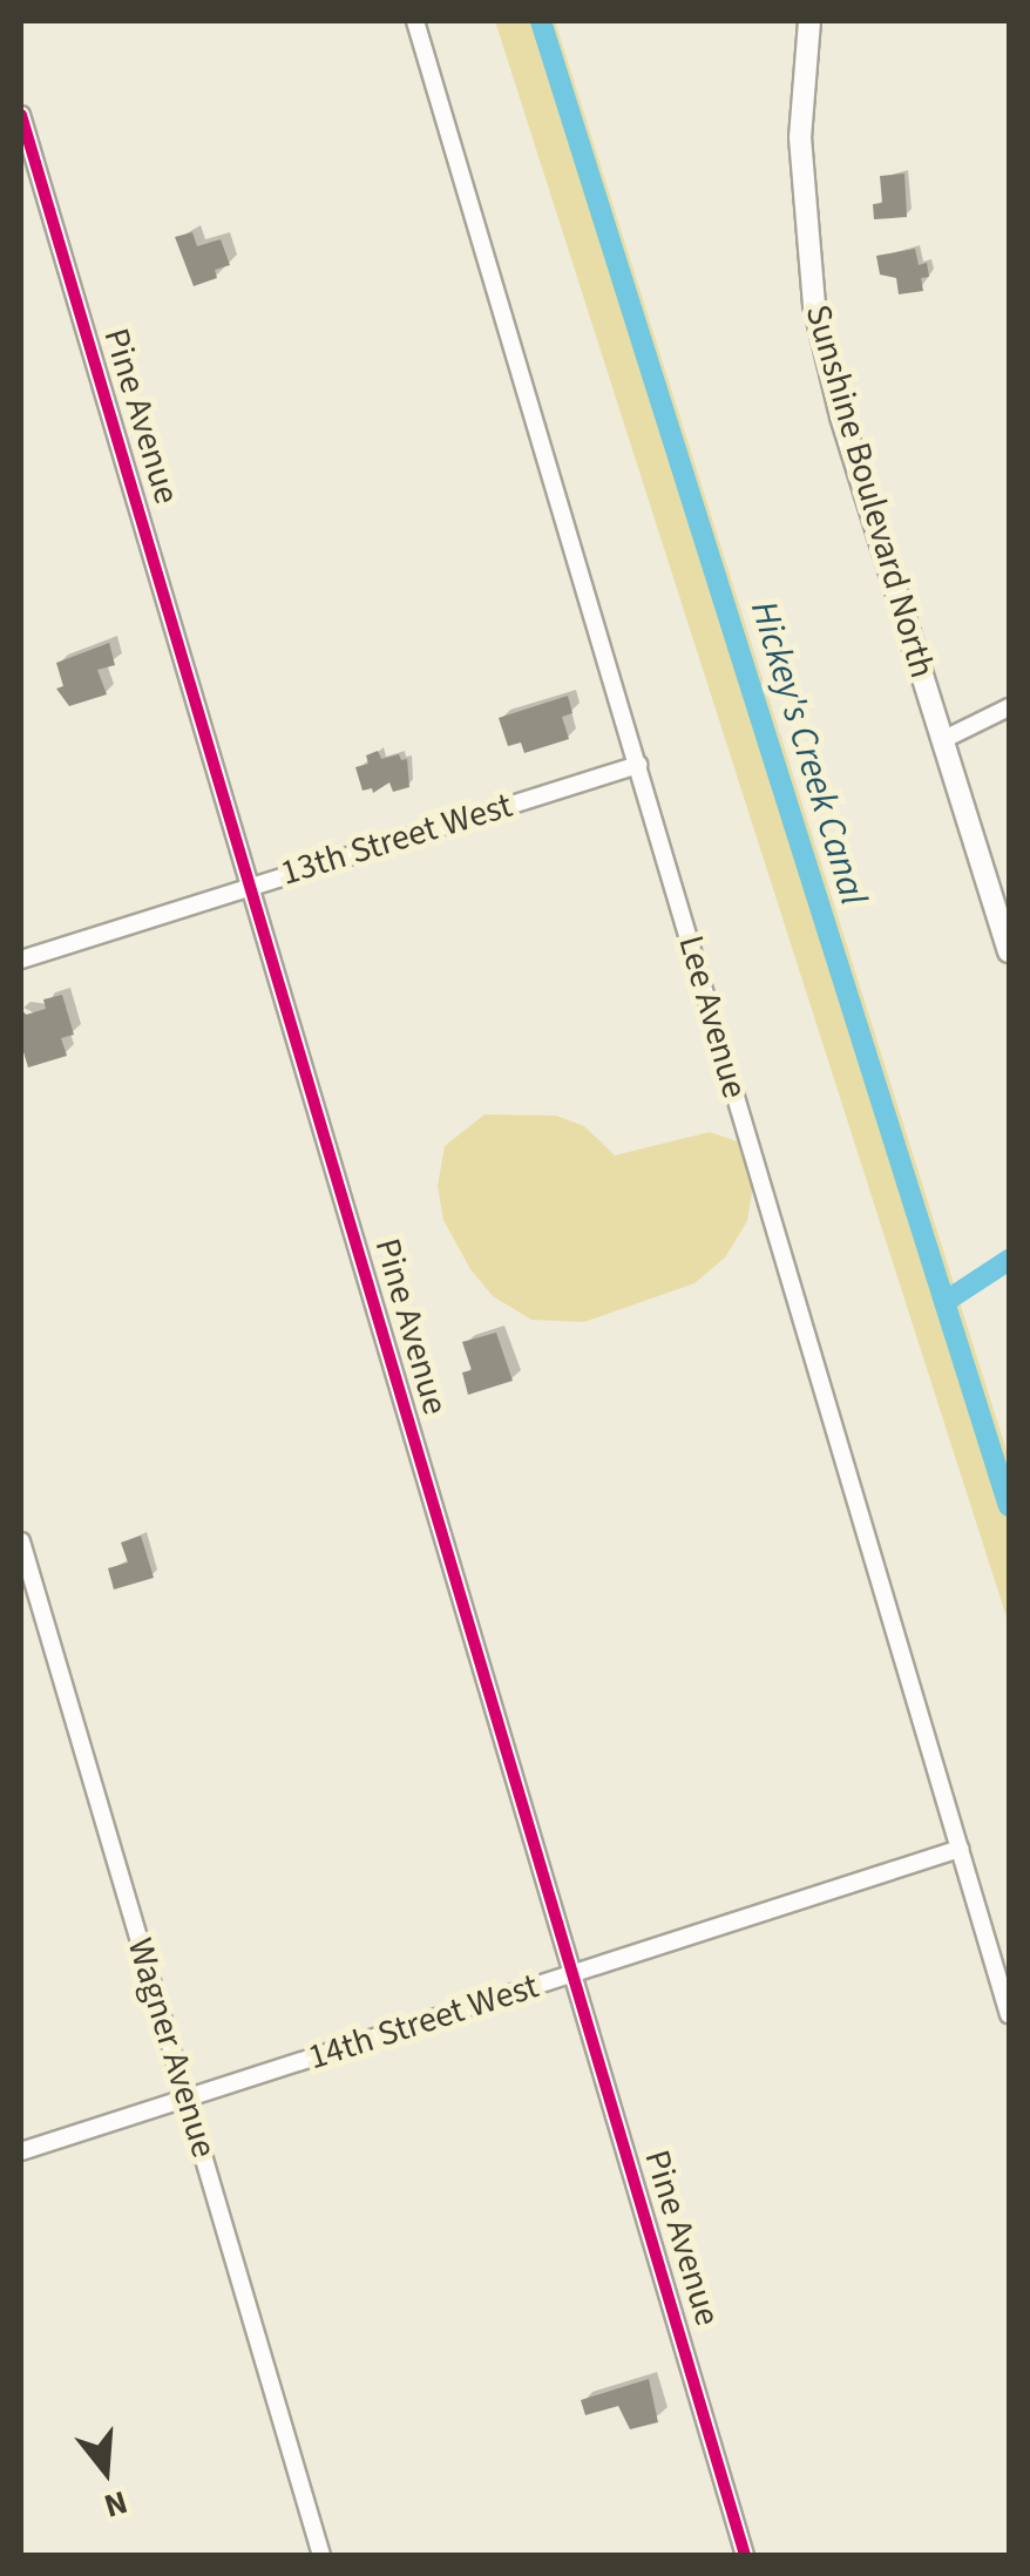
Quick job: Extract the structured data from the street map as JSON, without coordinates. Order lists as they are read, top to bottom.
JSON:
{
  "streets": {
    "street": [
      "Pine Avenue",
      "Sunshine Boulevard North",
      "13th Street West",
      "Lee Avenue",
      "14th Street West",
      "Wagner Avenue"
    ]
  },
  "crossings": [
    ["Pine Avenue", "13th Street West"],
    ["Pine Avenue", "14th Street West"],
    ["13th Street West", "Lee Avenue"],
    ["Lee Avenue", "14th Street West"],
    ["14th Street West", "Wagner Avenue"]
  ],
  "water": ["Hickey's Creek Canal"],
  "north": "bottom"
}
